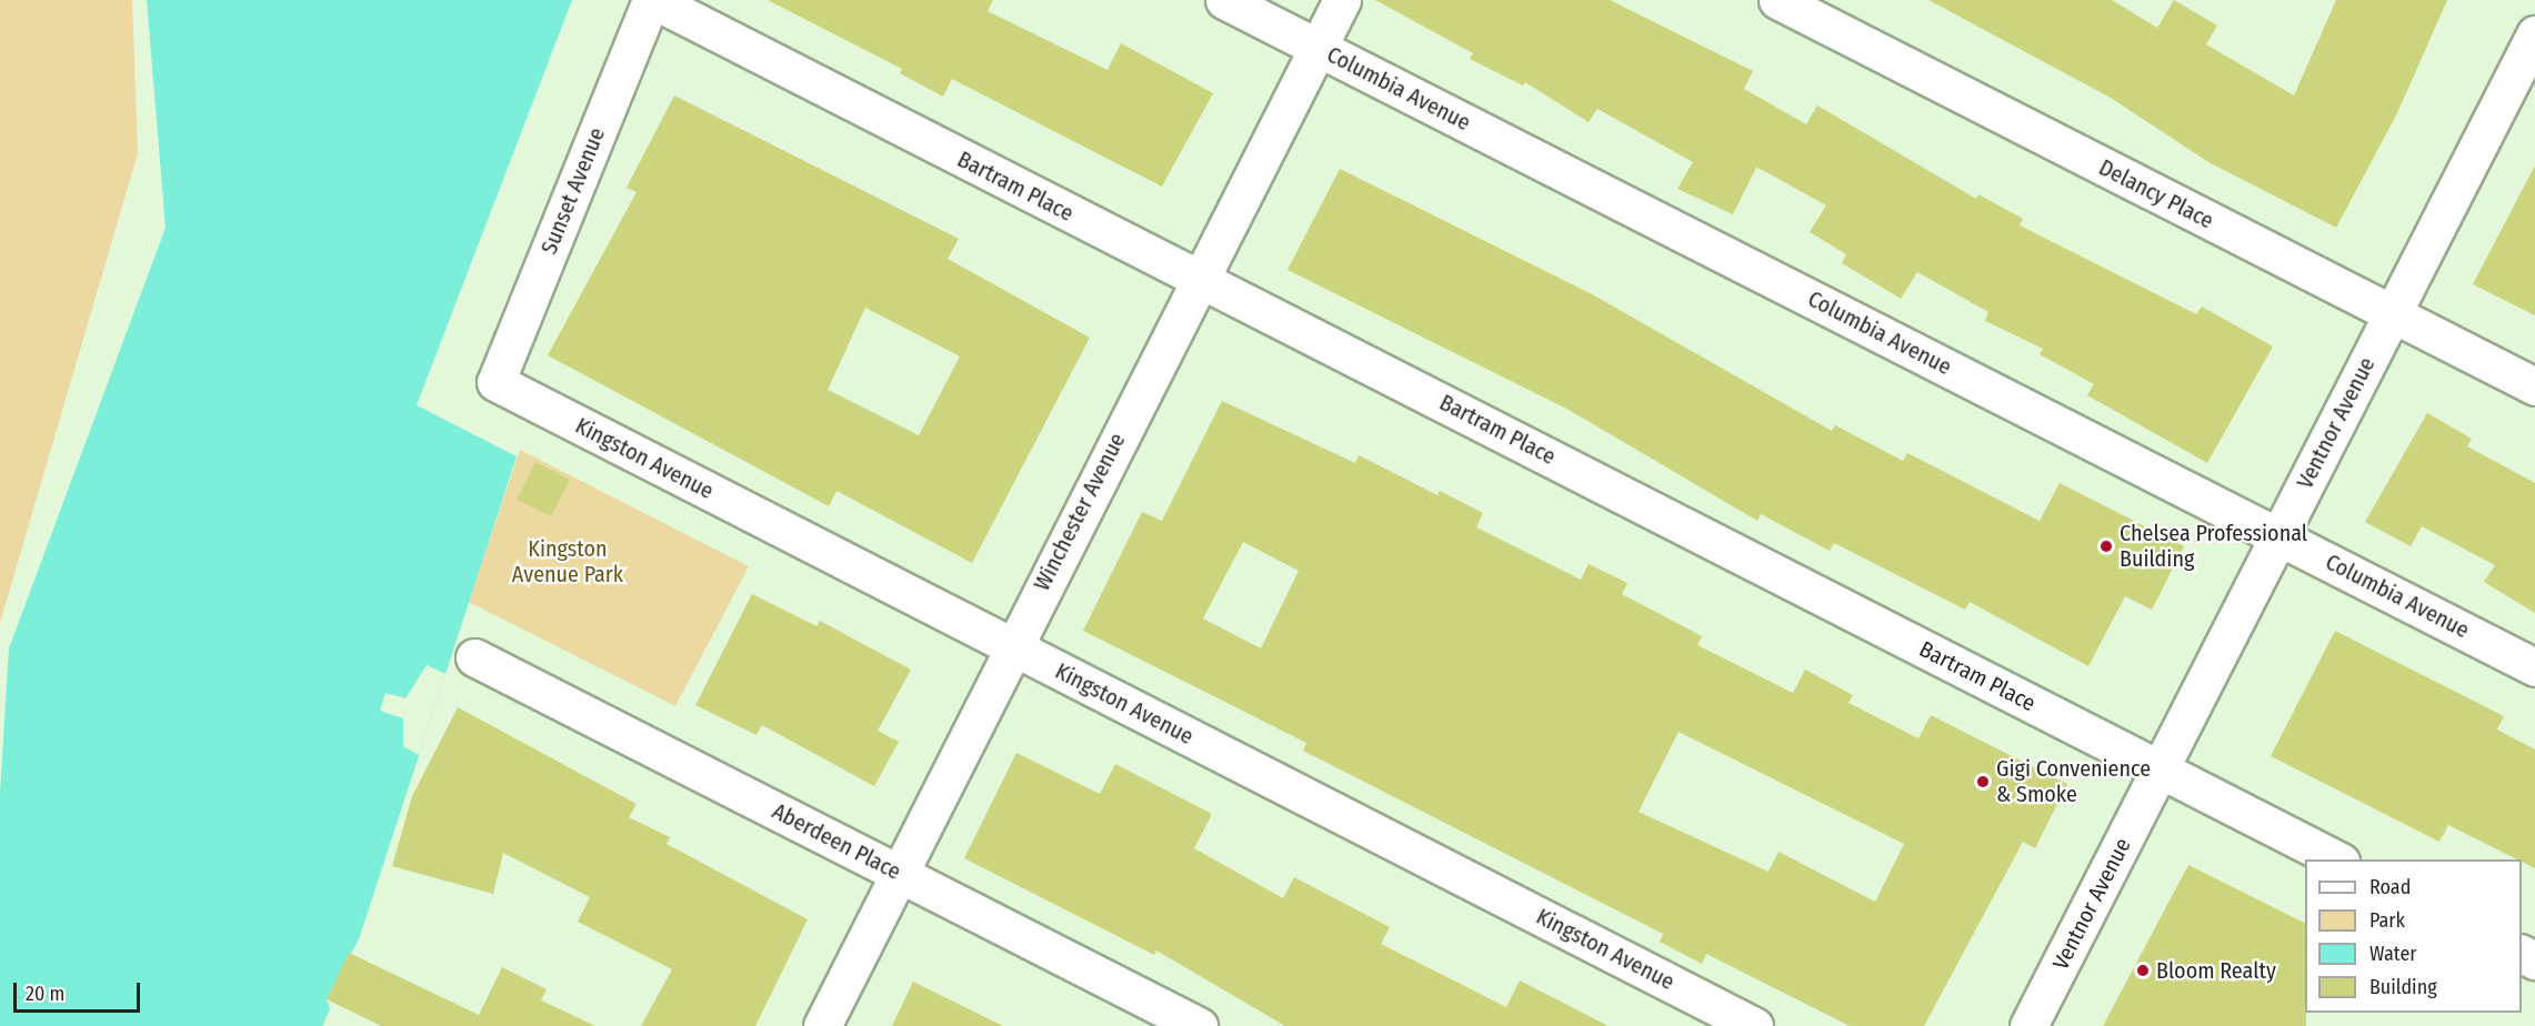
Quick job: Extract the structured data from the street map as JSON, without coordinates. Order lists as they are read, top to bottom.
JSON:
{
  "streets": {
    "street": [
      "Columbia Avenue",
      "Bartram Place",
      "Sunset Avenue",
      "Delancy Place",
      "Ventnor Avenue",
      "Kingston Avenue",
      "Winchester Avenue",
      "Aberdeen Place"
    ]
  },
  "crossings": [
    ["Columbia Avenue", "Ventnor Avenue"],
    ["Columbia Avenue", "Winchester Avenue"],
    ["Bartram Place", "Sunset Avenue"],
    ["Bartram Place", "Ventnor Avenue"],
    ["Bartram Place", "Winchester Avenue"],
    ["Sunset Avenue", "Kingston Avenue"],
    ["Delancy Place", "Ventnor Avenue"],
    ["Kingston Avenue", "Winchester Avenue"],
    ["Winchester Avenue", "Aberdeen Place"]
  ],
  "parks": ["Kingston Avenue Park"],
  "places": ["Chelsea Professional Building", "Gigi Convenience & Smoke", "Bloom Realty"],
  "legend": [
    "Road",
    "Park",
    "Water",
    "Building"
  ],
  "scale_bar": "20 m"
}
